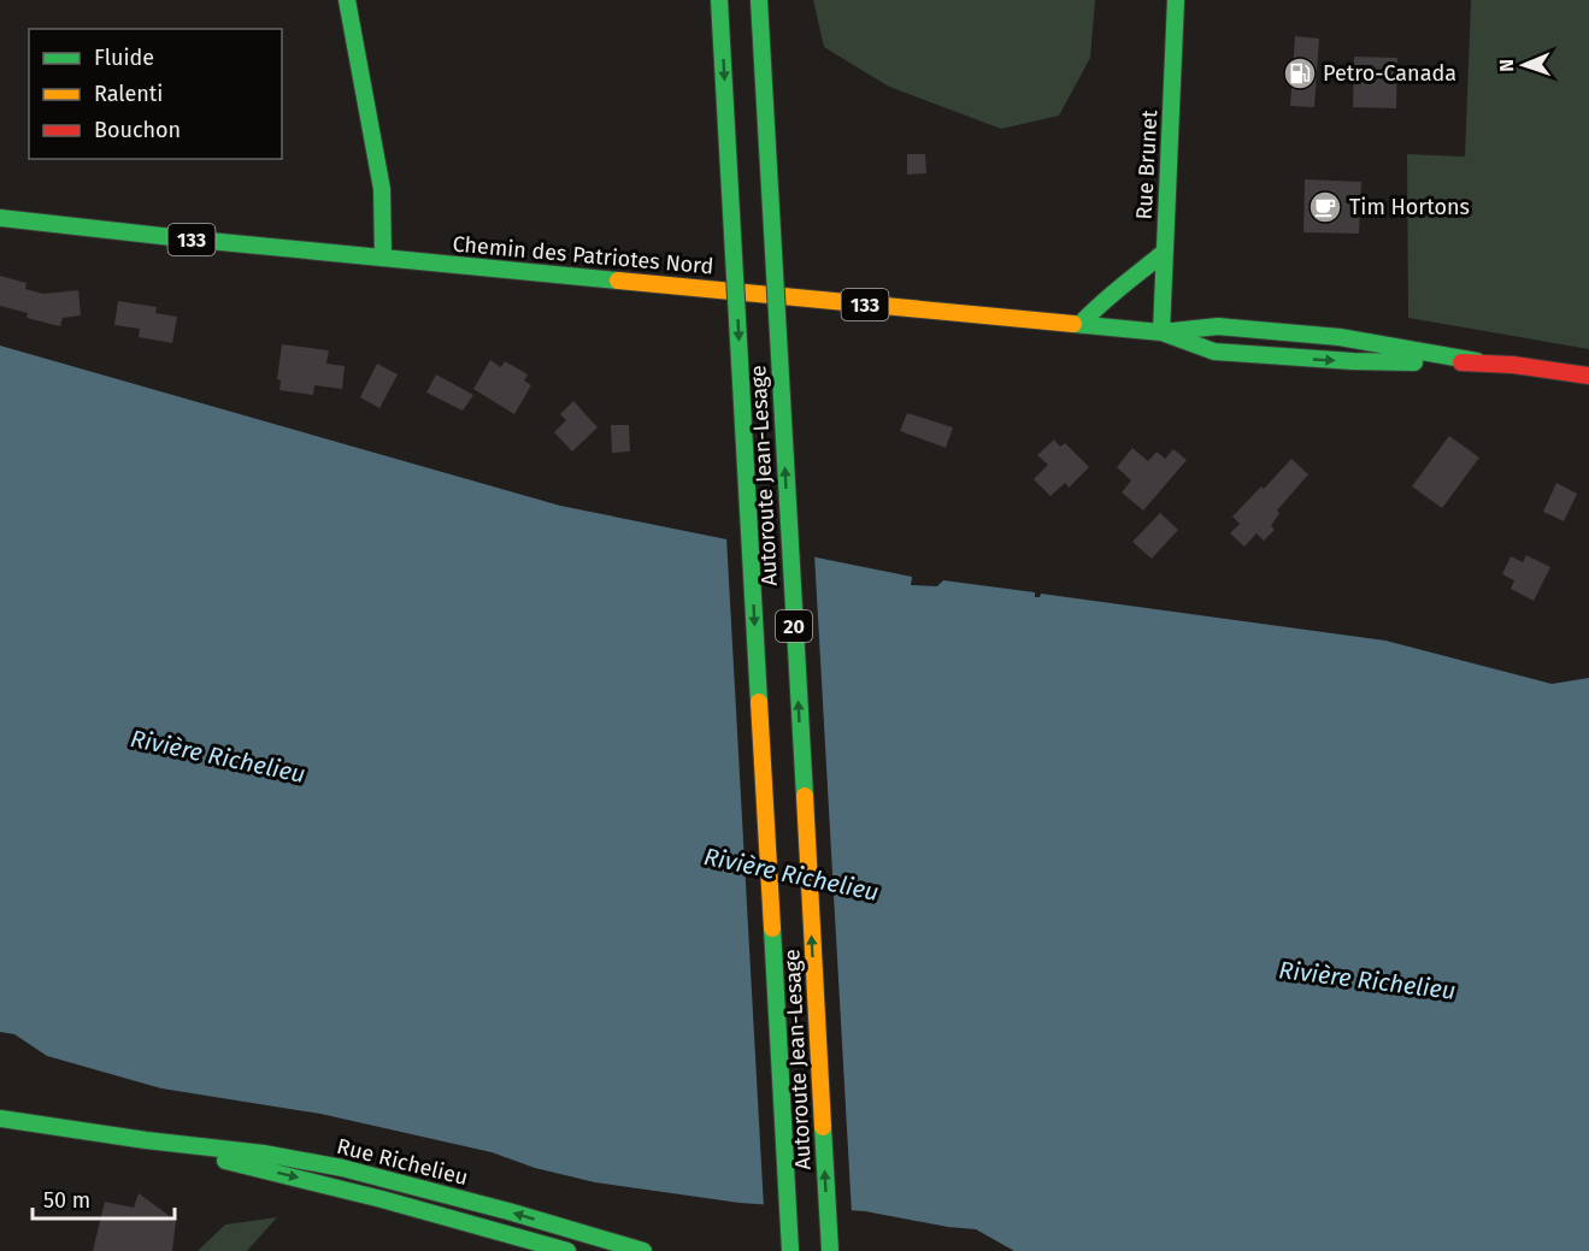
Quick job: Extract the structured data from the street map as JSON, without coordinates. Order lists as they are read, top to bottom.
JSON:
{
  "streets": {
    "main road": [
      "Rue Brunet",
      "133",
      "Chemin des Patriotes Nord",
      "Autoroute Jean-Lesage",
      "20",
      "Rue Richelieu"
    ]
  },
  "crossings": [
    ["Rue Brunet", "Chemin des Patriotes Nord"]
  ],
  "water": ["Rivière Richelieu"],
  "places": {
    "fuel station": ["Petro-Canada"],
    "cafe": ["Tim Hortons"]
  },
  "legend": ["Fluide", "Ralenti", "Bouchon"],
  "scale_bar": "50 m",
  "north": "left"
}
